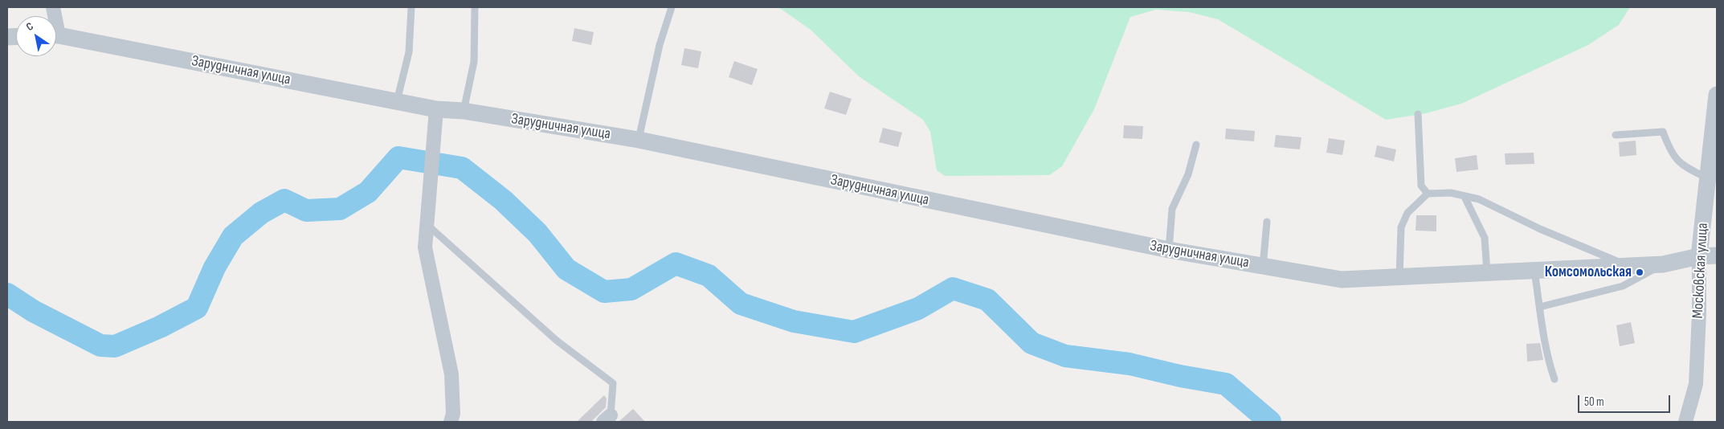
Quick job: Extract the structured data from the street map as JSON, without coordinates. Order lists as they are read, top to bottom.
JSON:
{
  "streets": {
    "street": ["Зарудничная улица", "Московская улица"]
  },
  "crossings": [
    ["Зарудничная улица", "Московская улица"]
  ],
  "places": ["Комсомольская"],
  "scale_bar": "50 m",
  "north": "top left"
}
